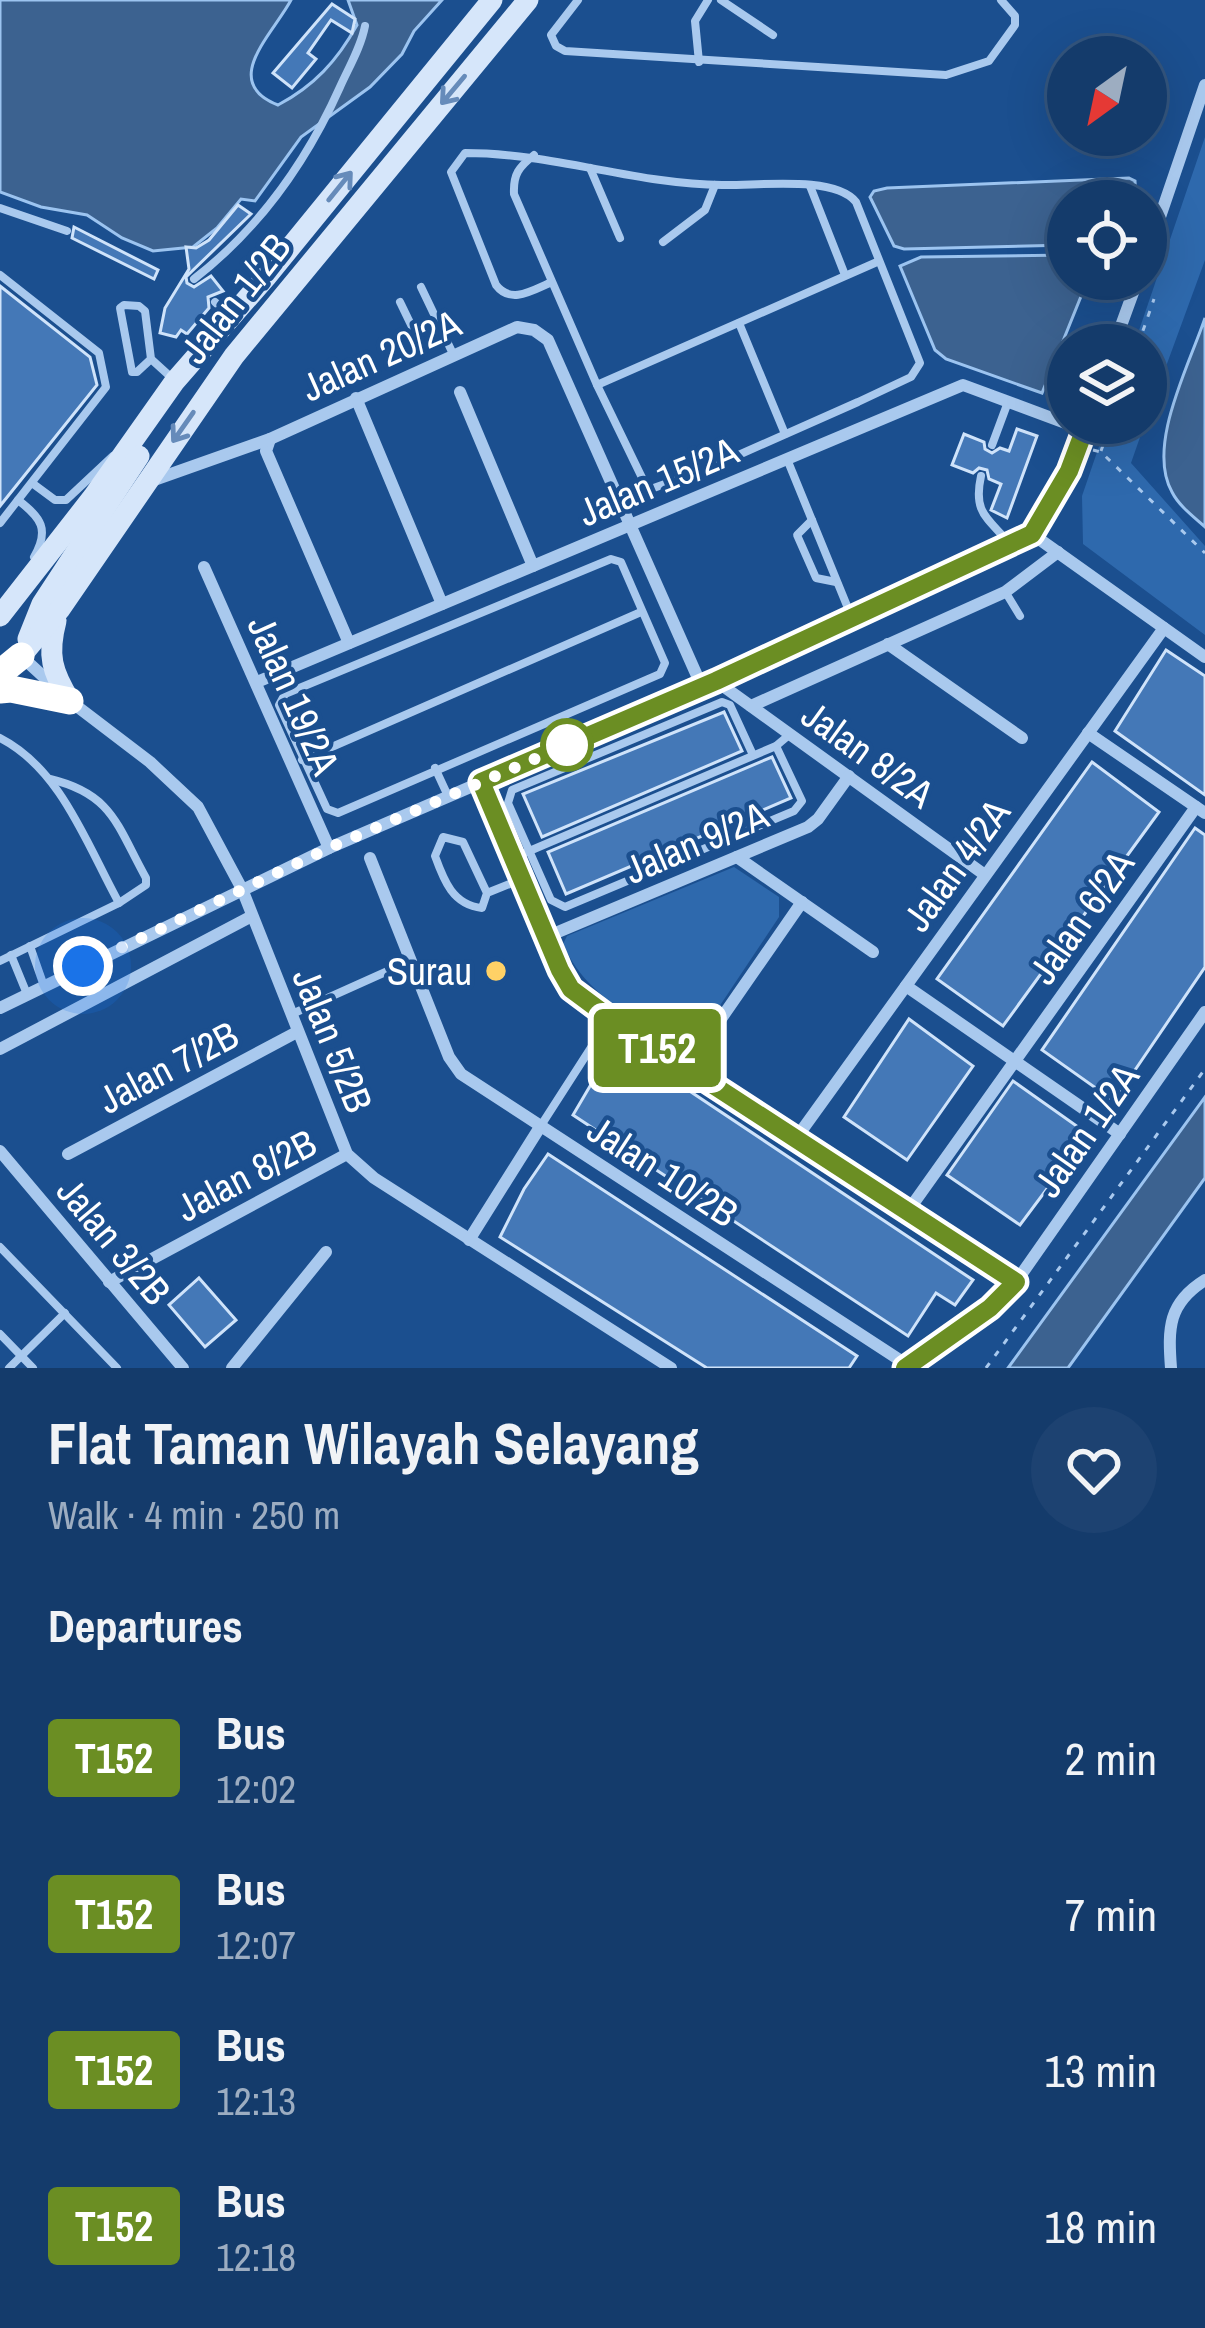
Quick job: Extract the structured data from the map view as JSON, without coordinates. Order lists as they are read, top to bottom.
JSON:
{
  "streets": {
    "street": [
      "Jalan 1/2B",
      "Jalan 20/2A",
      "Jalan 15/2A",
      "Jalan 19/2A",
      "Jalan 8/2A",
      "Jalan 9/2A",
      "Jalan 4/2A",
      "Jalan 6/2A",
      "Jalan 5/2B",
      "Jalan 7/2B",
      "Jalan 1/2A",
      "Jalan 10/2B",
      "Jalan 8/2B",
      "Jalan 3/2B"
    ]
  },
  "crossings": [
    ["Jalan 1/2B", "Jalan 20/2A"],
    ["Jalan 1/2B", "Jalan 5/2B"],
    ["Jalan 20/2A", "Jalan 15/2A"],
    ["Jalan 15/2A", "Jalan 19/2A"],
    ["Jalan 8/2A", "Jalan 9/2A"],
    ["Jalan 8/2A", "Jalan 4/2A"],
    ["Jalan 5/2B", "Jalan 7/2B"],
    ["Jalan 5/2B", "Jalan 8/2B"],
    ["Jalan 1/2A", "Jalan 10/2B"],
    ["Jalan 8/2B", "Jalan 3/2B"]
  ],
  "places": ["Surau"],
  "lines": ["bus line T152"],
  "north": "bottom left",
  "page": {
    "on_map": "T152",
    "heading": [
      ["Flat Taman Wilayah Selayang", "Walk · 4 min · 250 m"],
      "Departures"
    ],
    "list": [
      {
        "mark": "T152",
        "name": "Bus",
        "note": "12:02",
        "value": "2 min"
      },
      {
        "mark": "T152",
        "name": "Bus",
        "note": "12:07",
        "value": "7 min"
      },
      {
        "mark": "T152",
        "name": "Bus",
        "note": "12:13",
        "value": "13 min"
      },
      {
        "mark": "T152",
        "name": "Bus",
        "note": "12:18",
        "value": "18 min"
      }
    ]
  }
}
